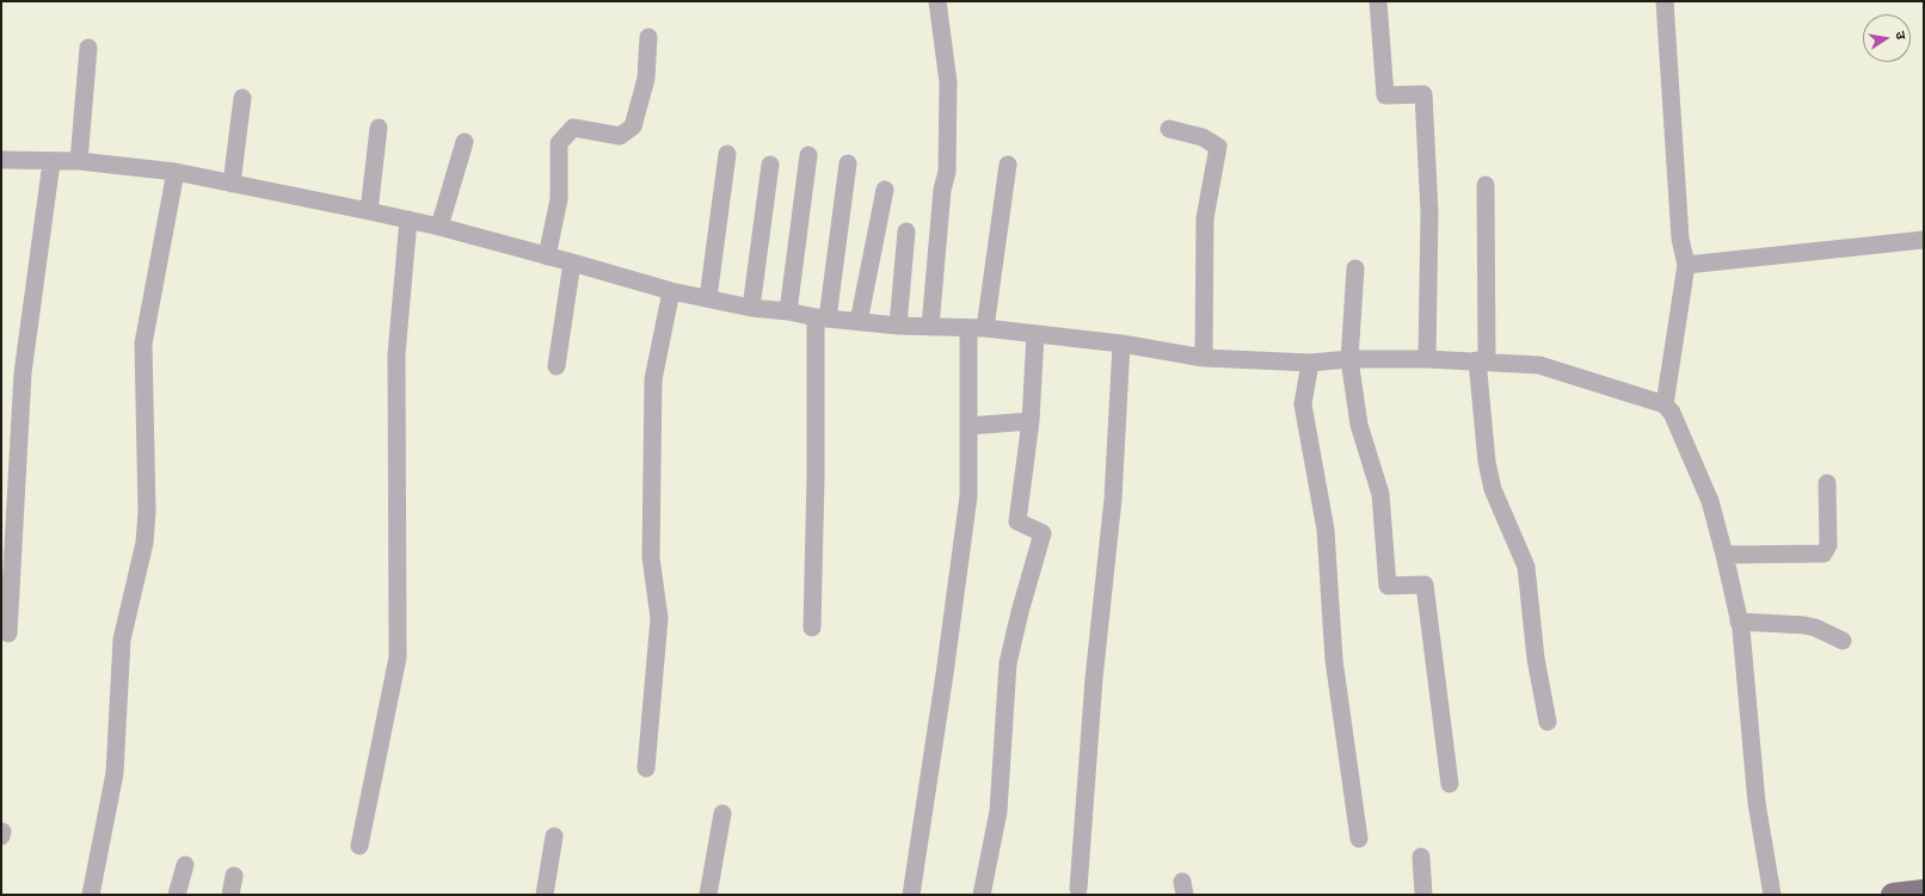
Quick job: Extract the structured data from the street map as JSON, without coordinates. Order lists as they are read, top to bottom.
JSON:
{
  "north": "right"
}
